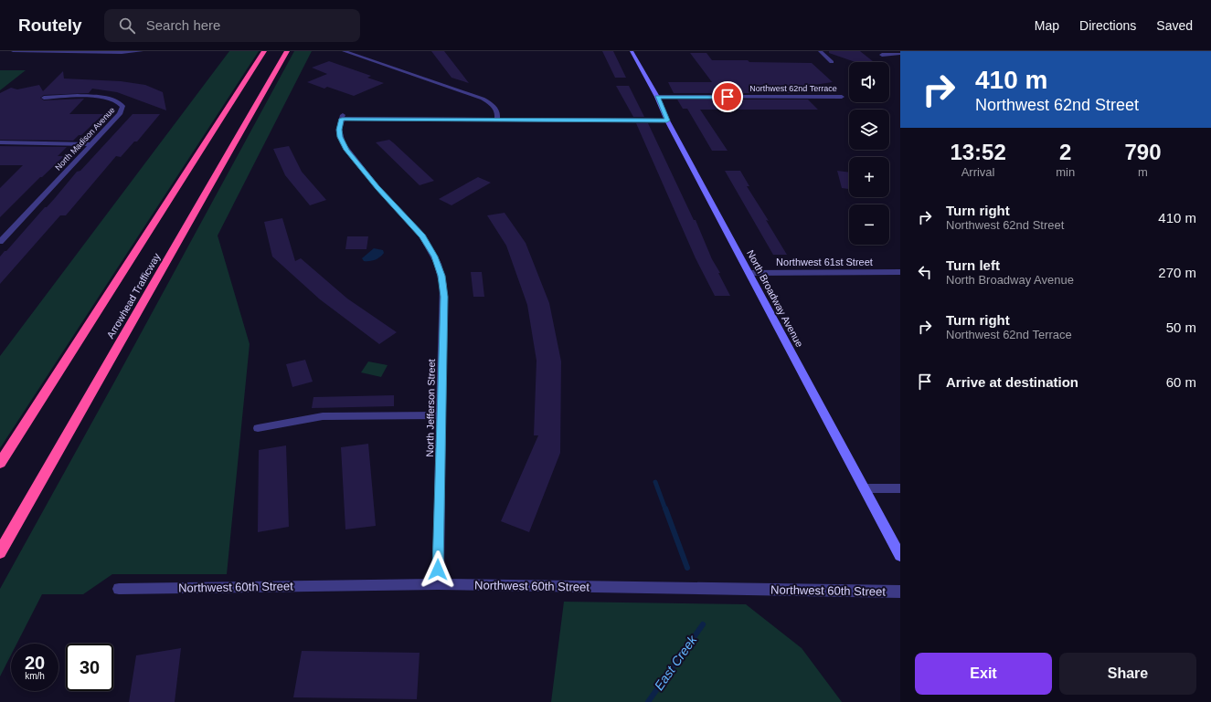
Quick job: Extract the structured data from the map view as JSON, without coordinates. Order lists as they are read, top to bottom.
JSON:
{
  "streets": {
    "highway": ["Arrowhead Trafficway"],
    "street": [
      "Northwest 62nd Terrace",
      "North Madison Avenue",
      "Northwest 61st Street",
      "North Broadway Avenue",
      "North Jefferson Street",
      "Northwest 60th Street"
    ]
  },
  "crossings": [
    ["Northwest 62nd Terrace", "North Broadway Avenue"],
    ["Northwest 61st Street", "North Broadway Avenue"],
    ["North Jefferson Street", "Northwest 60th Street"]
  ],
  "water": ["East Creek"],
  "page": {
    "header": "Routely",
    "search": "Search here",
    "nav": ["Map", "Directions", "Saved"],
    "turn": ["410 m", "Northwest 62nd Street"],
    "map_buttons": ["+", "−"],
    "eta": [
      "13:52",
      "Arrival",
      "2",
      "min",
      "790",
      "m"
    ],
    "list": [
      {
        "name": "Turn right",
        "note": "Northwest 62nd Street",
        "value": "410 m"
      },
      {
        "name": "Turn left",
        "note": "North Broadway Avenue",
        "value": "270 m"
      },
      {
        "name": "Turn right",
        "note": "Northwest 62nd Terrace",
        "value": "50 m"
      },
      {
        "name": "Arrive at destination",
        "value": "60 m"
      }
    ],
    "speed": "20 km/h",
    "limit": "30",
    "buttons": ["Exit", "Share"]
  }
}
